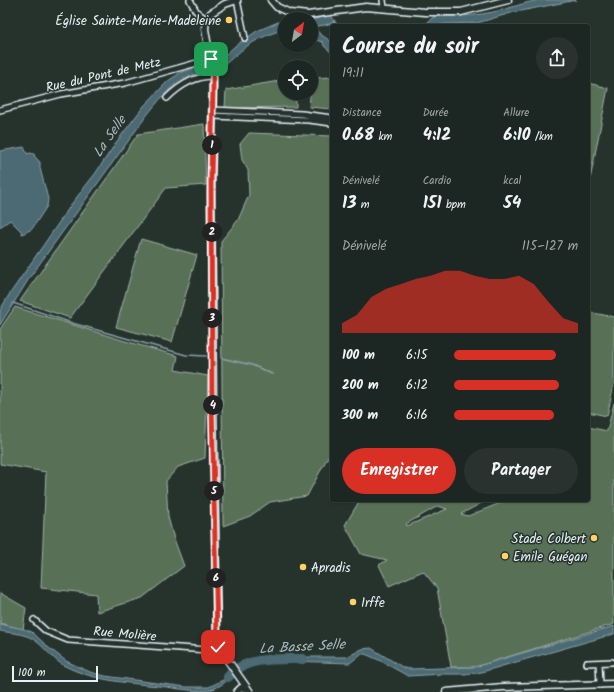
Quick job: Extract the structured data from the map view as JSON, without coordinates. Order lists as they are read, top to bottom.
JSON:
{
  "streets": {
    "street": ["Rue du Pont de Metz", "Rue Molière"]
  },
  "water": ["La Selle", "La Basse Selle"],
  "places": [
    "Église Sainte-Marie-Madeleine",
    "Stade Colbert",
    "Emile Guégan",
    "Apradis",
    "Irffe"
  ],
  "scale_bar": "100 m",
  "north": "top right",
  "page": {
    "heading": ["Course du soir", "19:11"],
    "stats": [
      ["Distance", "0.68 km"],
      ["Durée", "4:12"],
      ["Allure", "6:10 /km"],
      ["Dénivelé", "13 m"],
      ["Cardio", "151 bpm"],
      ["kcal", "54"]
    ],
    "pins": [
      "1",
      "2",
      "3",
      "4",
      "5",
      "6"
    ],
    "chart": ["Dénivelé", "115–127 m"],
    "list": [
      {
        "name": "100 m",
        "note": "6:15"
      },
      {
        "name": "200 m",
        "note": "6:12"
      },
      {
        "name": "300 m",
        "note": "6:16"
      }
    ],
    "buttons": ["Enregistrer", "Partager"],
    "scale": "100 m"
  }
}
